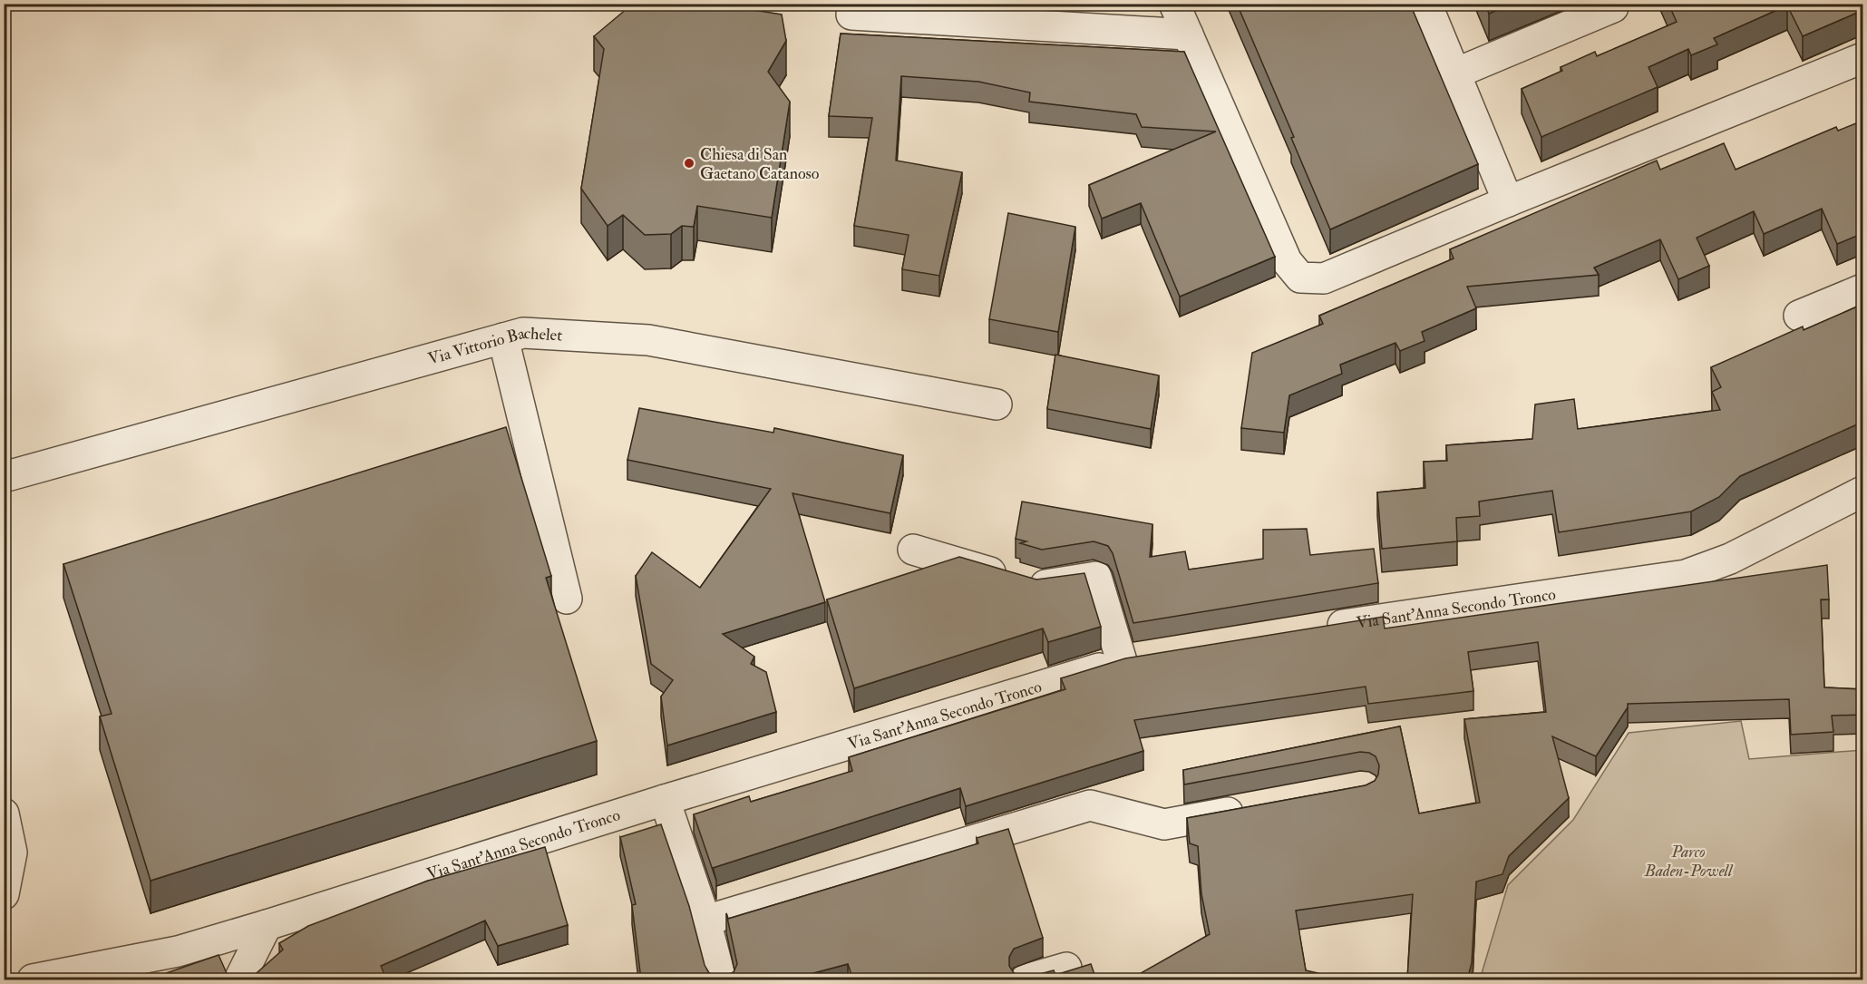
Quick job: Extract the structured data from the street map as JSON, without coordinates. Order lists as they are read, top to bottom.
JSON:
{
  "streets": {
    "street": ["Via Vittorio Bachelet", "Via Sant'Anna Secondo Tronco"]
  },
  "parks": ["Parco Baden-Powell"],
  "places": ["Chiesa di San Gaetano Catanoso"]
}
